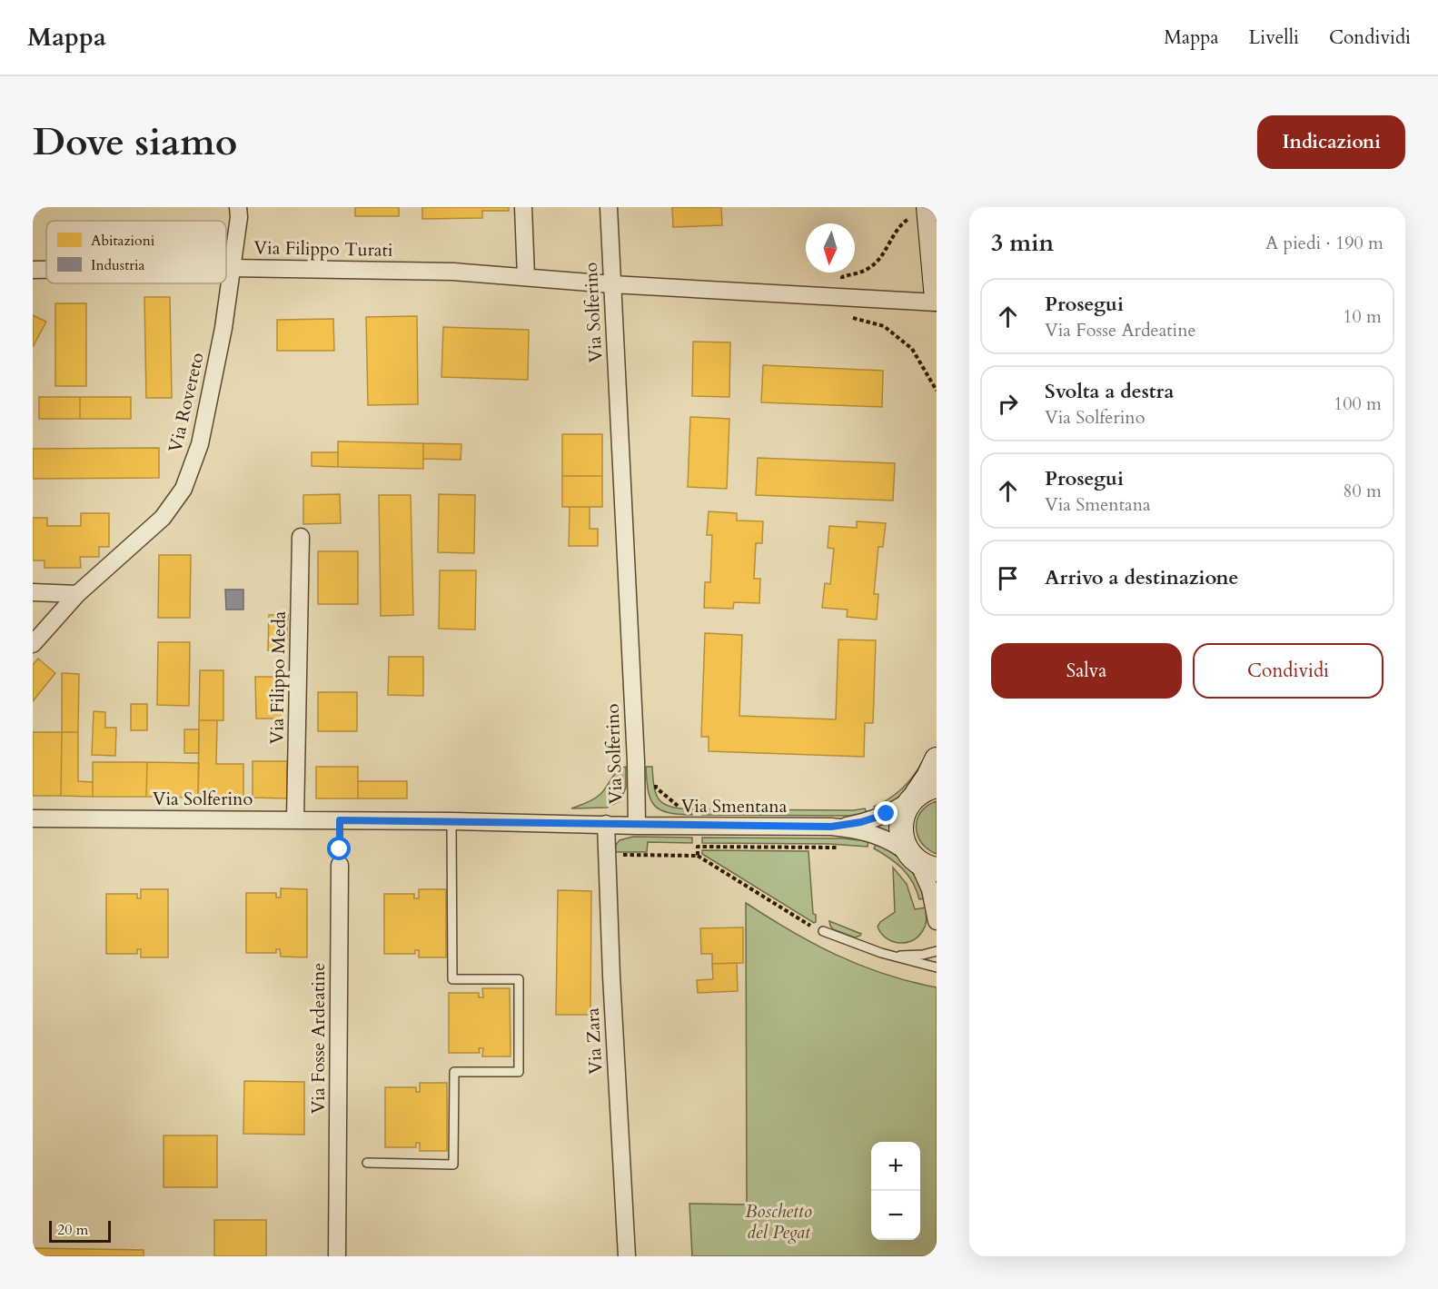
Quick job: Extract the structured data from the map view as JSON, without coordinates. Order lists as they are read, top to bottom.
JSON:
{
  "streets": {
    "street": [
      "Via Filippo Turati",
      "Via Solferino",
      "Via Rovereto",
      "Via Filippo Meda",
      "Via Smentana",
      "Via Fosse Ardeatine",
      "Via Zara"
    ]
  },
  "crossings": [
    ["Via Filippo Turati", "Via Solferino"],
    ["Via Filippo Turati", "Via Rovereto"],
    ["Via Solferino", "Via Filippo Meda"],
    ["Via Solferino", "Via Smentana"],
    ["Via Solferino", "Via Zara"]
  ],
  "parks": ["Boschetto del Pegat"],
  "legend": ["Abitazioni", "Industria"],
  "scale_bar": "20 m",
  "north": "bottom",
  "page": {
    "header": "Mappa",
    "nav": ["Mappa", "Livelli", "Condividi"],
    "buttons": [
      "Indicazioni",
      ["Salva", "Condividi"]
    ],
    "title": "Dove siamo",
    "heading": ["3 min", "A piedi · 190 m"],
    "list": [
      ["Prosegui", "Via Fosse Ardeatine", "10 m"],
      ["Svolta a destra", "Via Solferino", "100 m"],
      ["Prosegui", "Via Smentana", "80 m"],
      "Arrivo a destinazione"
    ],
    "map_buttons": ["+", "−"],
    "scale": "20 m"
  }
}
